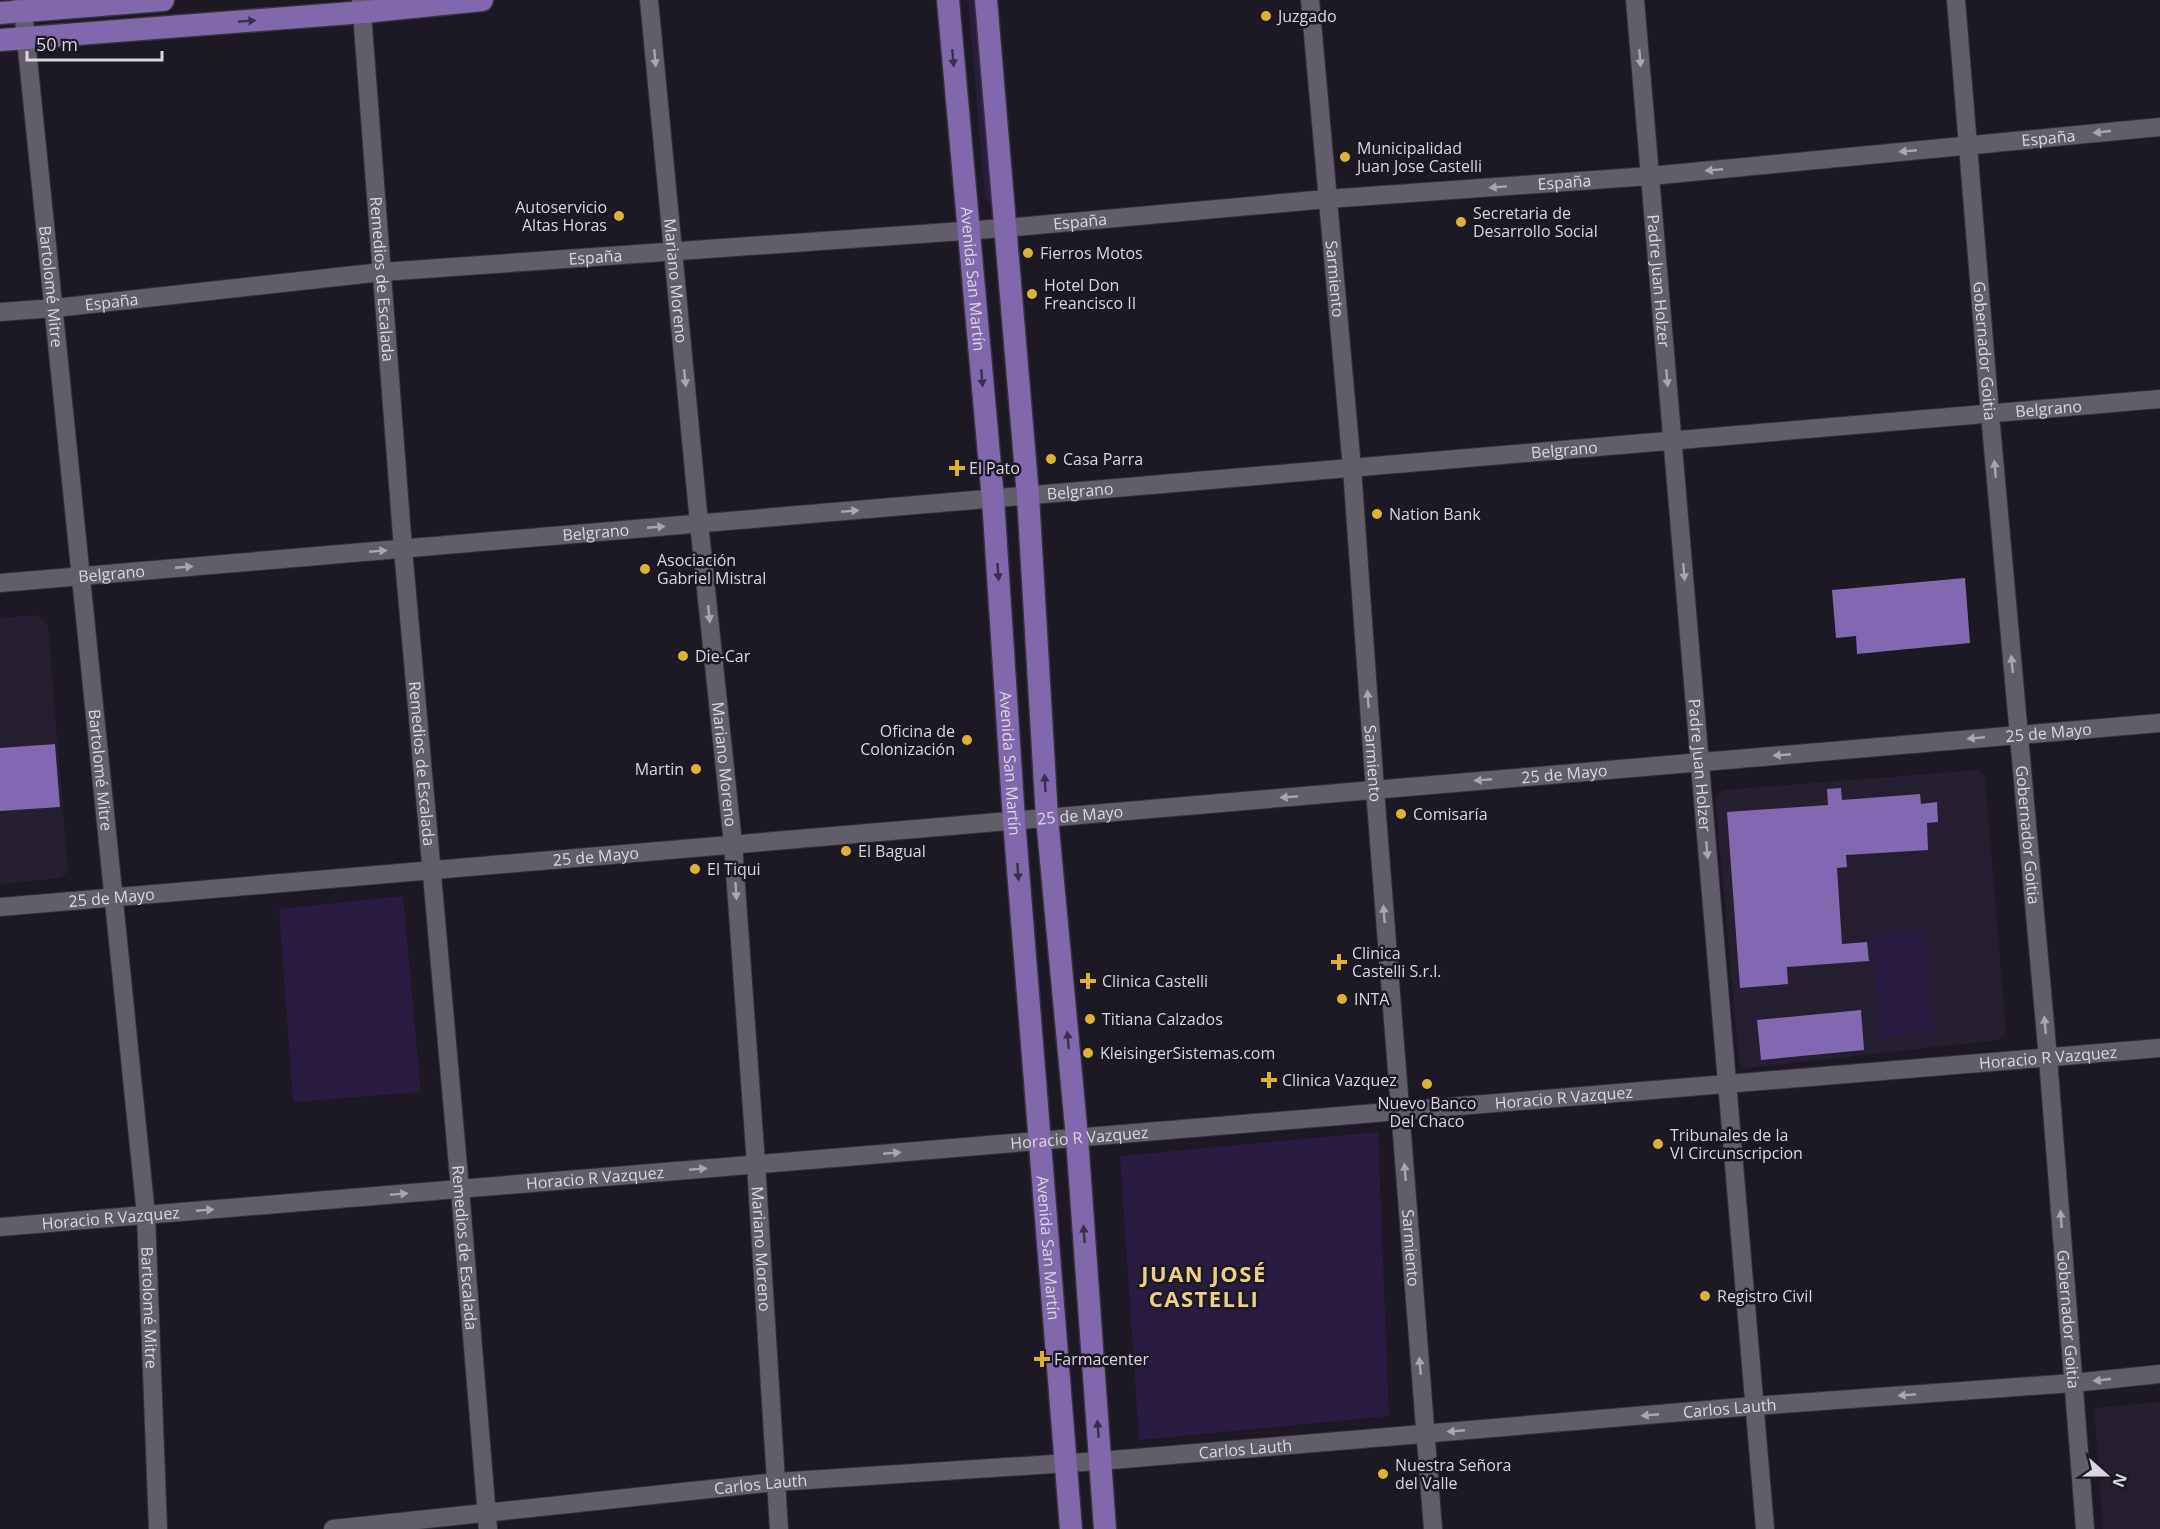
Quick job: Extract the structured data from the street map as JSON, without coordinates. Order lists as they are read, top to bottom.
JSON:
{
  "streets": {
    "main road": ["Avenida San Martín"],
    "street": [
      "España",
      "Remedios de Escalada",
      "Mariano Moreno",
      "Sarmiento",
      "Padre Juan Holzer",
      "Bartolomé Mitre",
      "Gobernador Goitia",
      "Belgrano",
      "25 de Mayo",
      "Horacio R Vazquez",
      "Carlos Lauth"
    ]
  },
  "crossings": [
    ["España", "Remedios de Escalada"],
    ["España", "Mariano Moreno"],
    ["España", "Avenida San Martín"],
    ["España", "Sarmiento"],
    ["España", "Padre Juan Holzer"],
    ["España", "Bartolomé Mitre"],
    ["España", "Gobernador Goitia"],
    ["Remedios de Escalada", "Belgrano"],
    ["Remedios de Escalada", "25 de Mayo"],
    ["Remedios de Escalada", "Horacio R Vazquez"],
    ["Remedios de Escalada", "Carlos Lauth"],
    ["Mariano Moreno", "Belgrano"],
    ["Mariano Moreno", "25 de Mayo"],
    ["Mariano Moreno", "Horacio R Vazquez"],
    ["Mariano Moreno", "Carlos Lauth"],
    ["Avenida San Martín", "Belgrano"],
    ["Avenida San Martín", "25 de Mayo"],
    ["Avenida San Martín", "Horacio R Vazquez"],
    ["Avenida San Martín", "Carlos Lauth"],
    ["Sarmiento", "Belgrano"],
    ["Sarmiento", "25 de Mayo"],
    ["Sarmiento", "Horacio R Vazquez"],
    ["Sarmiento", "Carlos Lauth"],
    ["Padre Juan Holzer", "Belgrano"],
    ["Padre Juan Holzer", "25 de Mayo"],
    ["Padre Juan Holzer", "Horacio R Vazquez"],
    ["Padre Juan Holzer", "Carlos Lauth"],
    ["Bartolomé Mitre", "Belgrano"],
    ["Bartolomé Mitre", "25 de Mayo"],
    ["Bartolomé Mitre", "Horacio R Vazquez"],
    ["Gobernador Goitia", "Belgrano"],
    ["Gobernador Goitia", "25 de Mayo"],
    ["Gobernador Goitia", "Horacio R Vazquez"],
    ["Gobernador Goitia", "Carlos Lauth"]
  ],
  "one_way": [
    "España",
    "Mariano Moreno",
    "Sarmiento",
    "Padre Juan Holzer",
    "Gobernador Goitia",
    "Belgrano",
    "25 de Mayo",
    "Horacio R Vazquez",
    "Carlos Lauth"
  ],
  "districts": ["JUAN JOSÉ CASTELLI"],
  "places": {
    "other": [
      "Juzgado",
      "Municipalidad Juan Jose Castelli",
      "Autoservicio Altas Horas",
      "Secretaria de Desarrollo Social",
      "Fierros Motos",
      "Hotel Don Freancisco II",
      "Casa Parra",
      "Nation Bank",
      "Asociación Gabriel Mistral",
      "Die-Car",
      "Oficina de Colonización",
      "Martin",
      "Comisaría",
      "El Bagual",
      "El Tiqui",
      "INTA",
      "Titiana Calzados",
      "KleisingerSistemas.com",
      "Nuevo Banco Del Chaco",
      "Tribunales de la VI Circunscripcion",
      "Registro Civil",
      "Nuestra Señora del Valle"
    ],
    "health": [
      "El Pato",
      "Clinica Castelli S.r.l.",
      "Clinica Castelli",
      "Clinica Vazquez",
      "Farmacenter"
    ]
  },
  "scale_bar": "50 m",
  "north": "right"
}
